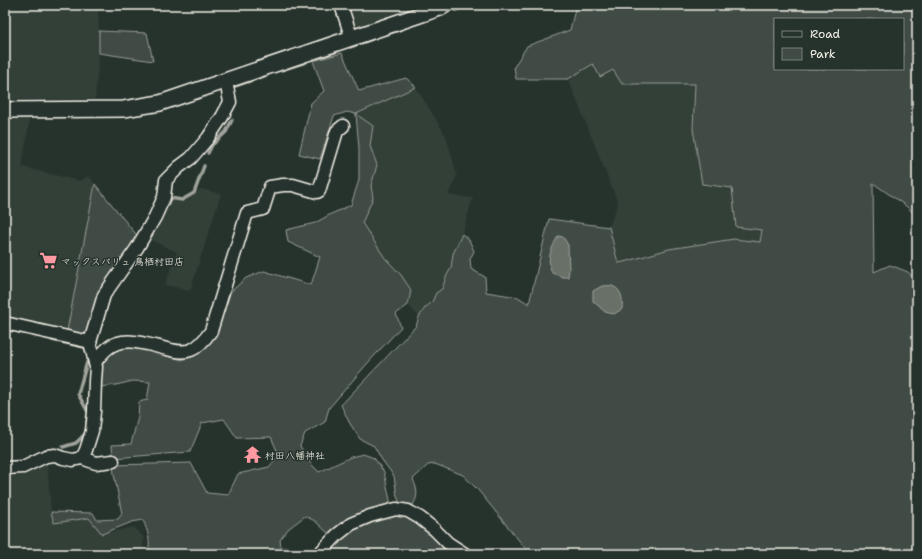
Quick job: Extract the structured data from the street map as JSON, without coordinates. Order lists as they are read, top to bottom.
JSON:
{
  "places": {
    "supermarket": ["マックスバリュ 鳥栖村田店"],
    "temple": ["村田八幡神社"]
  },
  "legend": ["Road", "Park"]
}
